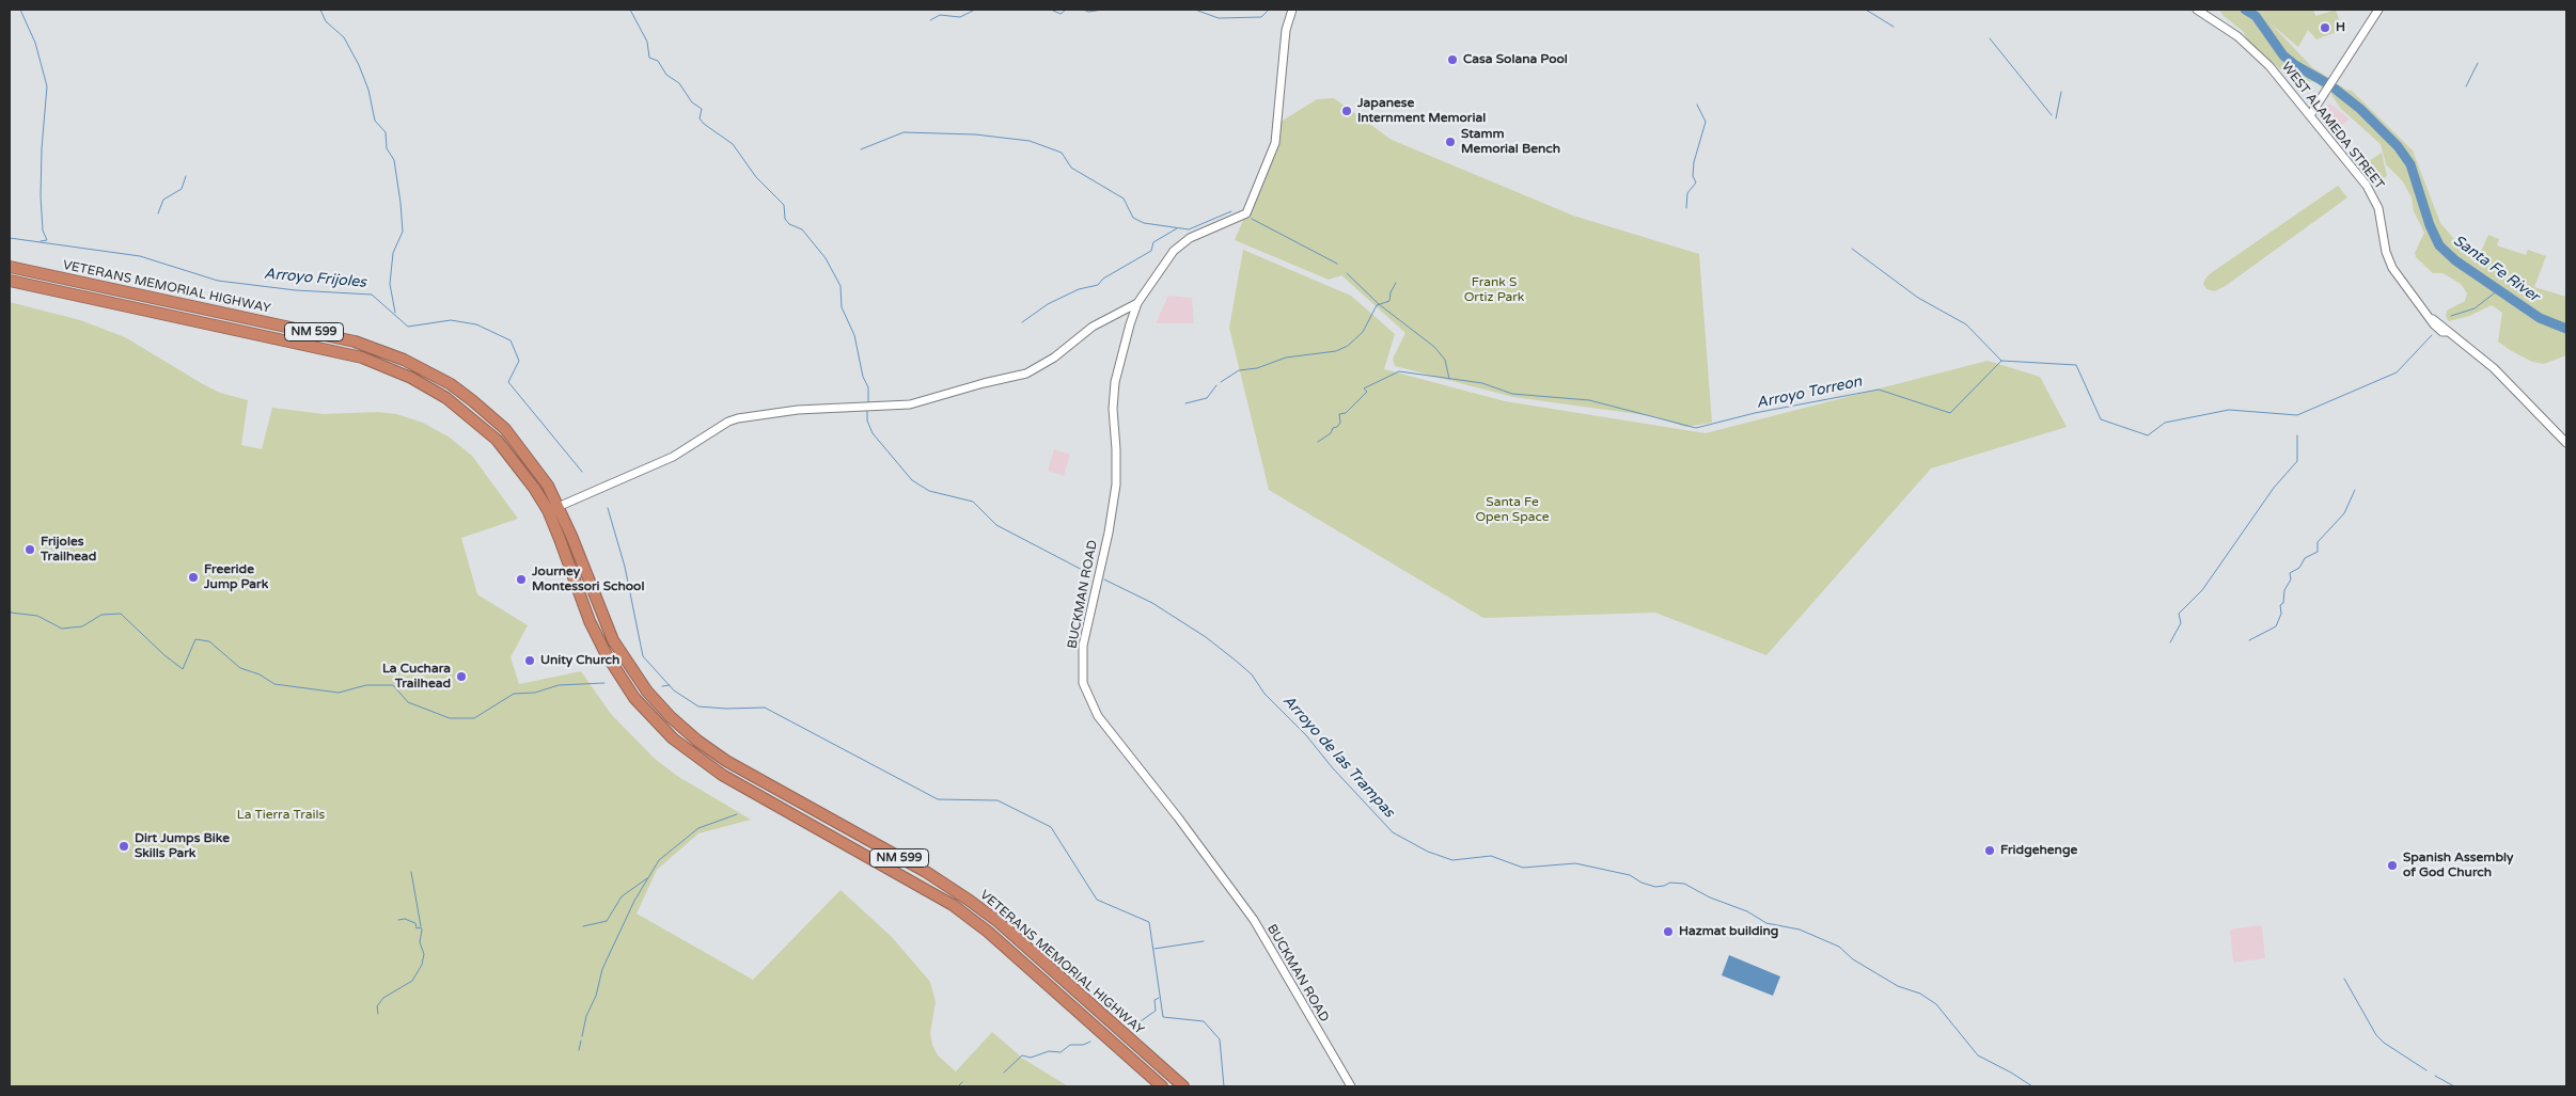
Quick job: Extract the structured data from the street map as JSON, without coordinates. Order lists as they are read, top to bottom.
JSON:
{
  "streets": {
    "highway": ["VETERANS MEMORIAL HIGHWAY", "NM 599"],
    "street": ["WEST ALAMEDA STREET", "BUCKMAN ROAD"]
  },
  "water": [
    "Santa Fe River",
    "Arroyo Frijoles",
    "Arroyo Torreon",
    "Arroyo de las Trampas"
  ],
  "parks": ["Frank S Ortiz Park", "Santa Fe Open Space", "La Tierra Trails"],
  "places": [
    "H",
    "Casa Solana Pool",
    "Japanese Internment Memorial",
    "Stamm Memorial Bench",
    "Frijoles Trailhead",
    "Freeride Jump Park",
    "Journey Montessori School",
    "Unity Church",
    "La Cuchara Trailhead",
    "Dirt Jumps Bike Skills Park",
    "Fridgehenge",
    "Spanish Assembly of God Church",
    "Hazmat building"
  ]
}
